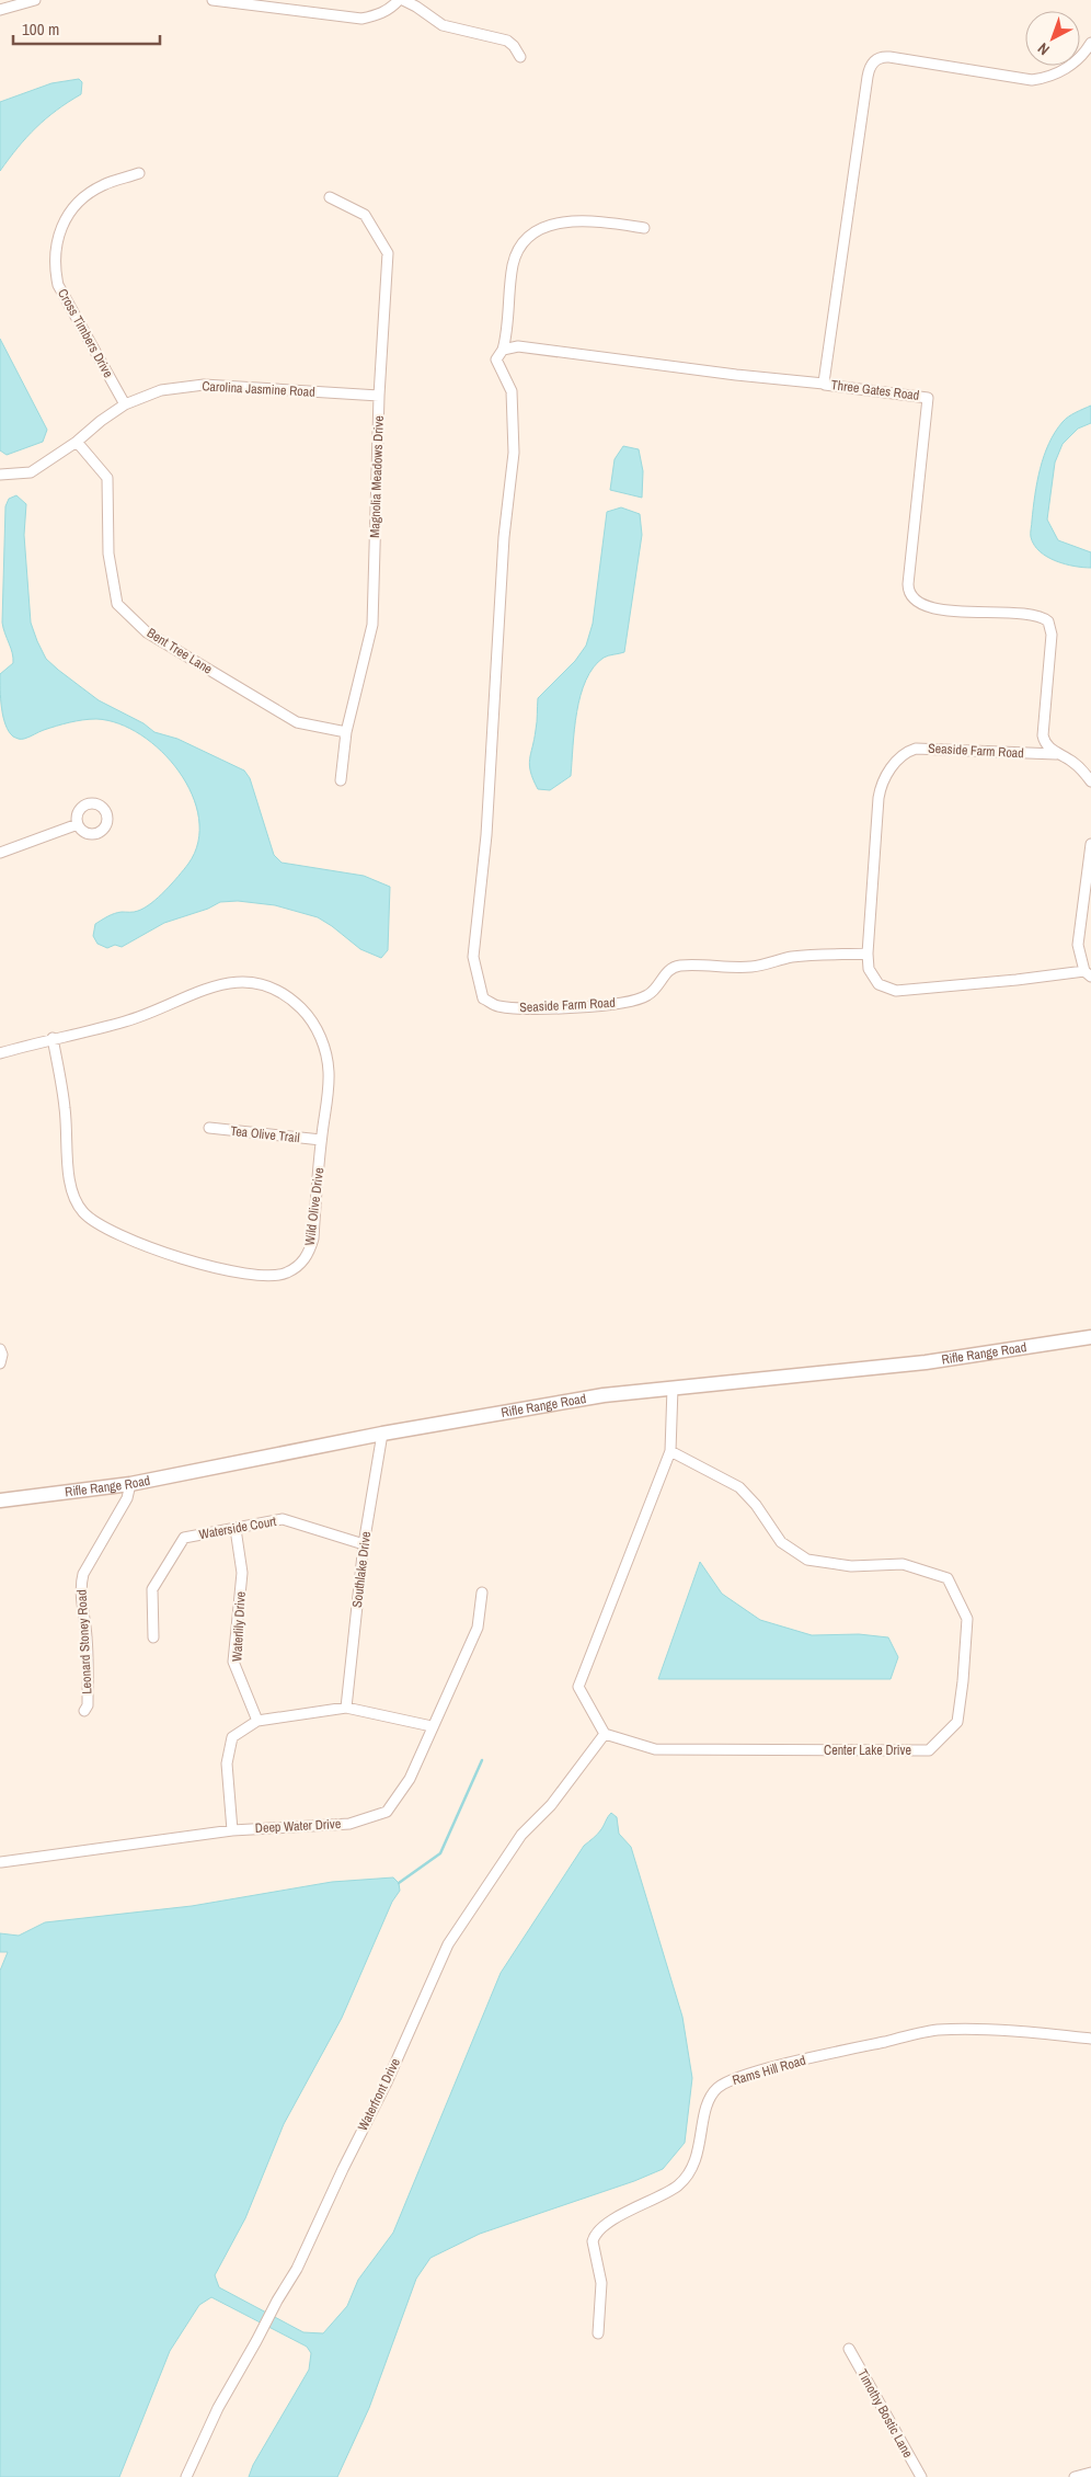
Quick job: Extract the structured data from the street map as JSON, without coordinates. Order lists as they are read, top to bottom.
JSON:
{
  "streets": {
    "main road": ["Rifle Range Road"],
    "street": [
      "Cross Timbers Drive",
      "Carolina Jasmine Road",
      "Three Gates Road",
      "Magnolia Meadows Drive",
      "Bent Tree Lane",
      "Seaside Farm Road",
      "Tea Olive Trail",
      "Wild Olive Drive",
      "Waterside Court",
      "Southlake Drive",
      "Waterlily Drive",
      "Leonard Stoney Road",
      "Center Lake Drive",
      "Deep Water Drive",
      "Rams Hill Road",
      "Waterfront Drive",
      "Timothy Bostic Lane"
    ]
  },
  "crossings": [
    ["Cross Timbers Drive", "Carolina Jasmine Road"],
    ["Carolina Jasmine Road", "Magnolia Meadows Drive"],
    ["Carolina Jasmine Road", "Bent Tree Lane"],
    ["Three Gates Road", "Seaside Farm Road"],
    ["Magnolia Meadows Drive", "Bent Tree Lane"],
    ["Tea Olive Trail", "Wild Olive Drive"],
    ["Rifle Range Road", "Southlake Drive"],
    ["Rifle Range Road", "Leonard Stoney Road"],
    ["Waterside Court", "Southlake Drive"],
    ["Waterside Court", "Waterlily Drive"],
    ["Center Lake Drive", "Waterfront Drive"]
  ],
  "scale_bar": "100 m",
  "north": "bottom left"
}
